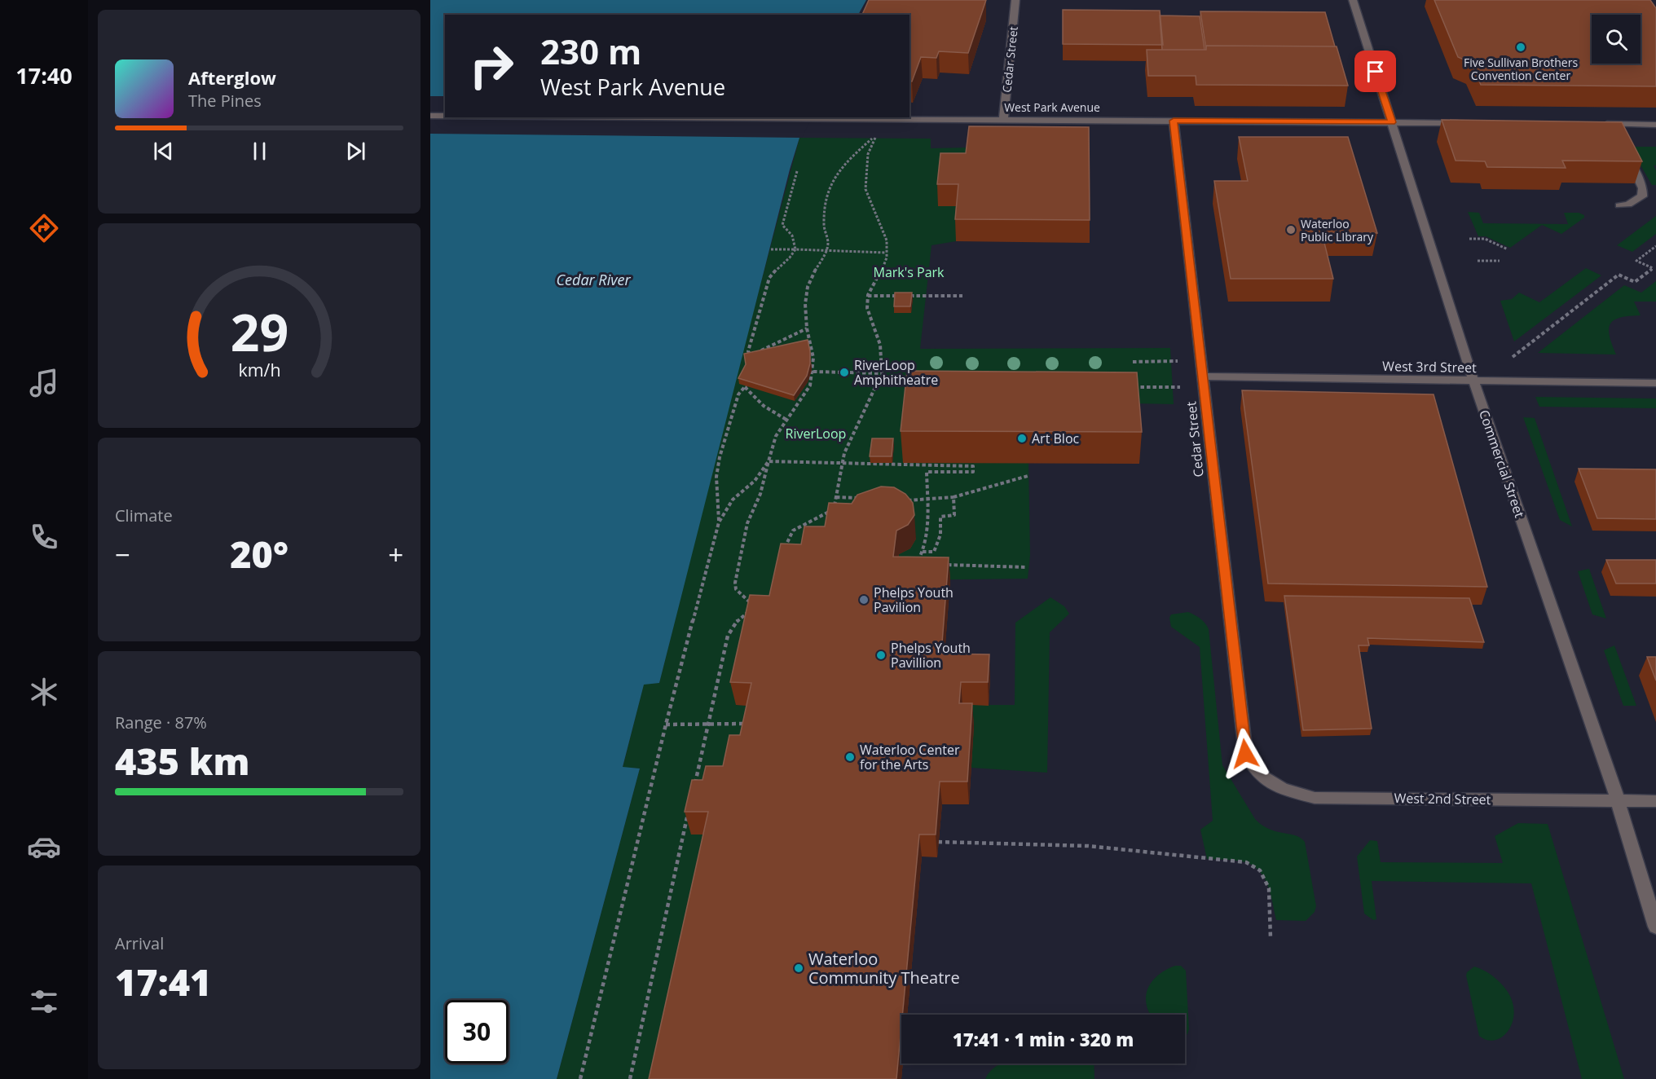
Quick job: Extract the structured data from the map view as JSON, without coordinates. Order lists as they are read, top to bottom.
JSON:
{
  "streets": {
    "street": [
      "Cedar Street",
      "West Park Avenue",
      "West 3rd Street",
      "Commercial Street",
      "West 2nd Street"
    ]
  },
  "crossings": [
    ["Cedar Street", "West Park Avenue"],
    ["Cedar Street", "West 3rd Street"],
    ["Cedar Street", "West 2nd Street"],
    ["West Park Avenue", "Commercial Street"],
    ["West 3rd Street", "Commercial Street"],
    ["Commercial Street", "West 2nd Street"]
  ],
  "water": ["Cedar River"],
  "parks": ["Mark's Park", "RiverLoop"],
  "places": [
    "Five Sullivan Brothers Convention Center",
    "Waterloo Public LIbrary",
    "RiverLoop Amphitheatre",
    "Art Bloc",
    "Phelps Youth Pavilion",
    "Phelps Youth Pavillion",
    "Waterloo Center for the Arts",
    "Waterloo Community Theatre"
  ],
  "page": {
    "tabs": "17:40",
    "turn": ["230 m", "West Park Avenue"],
    "song": ["Afterglow", "The Pines"],
    "tile": [
      "Climate",
      ["Range · 87%", "435 km"],
      ["Arrival", "17:41"]
    ],
    "heat": ["−", "20°", "+"],
    "limit": "30",
    "trip": "17:41 · 1 min · 320 m",
    "gauge": ["29", "km/h"]
  }
}
